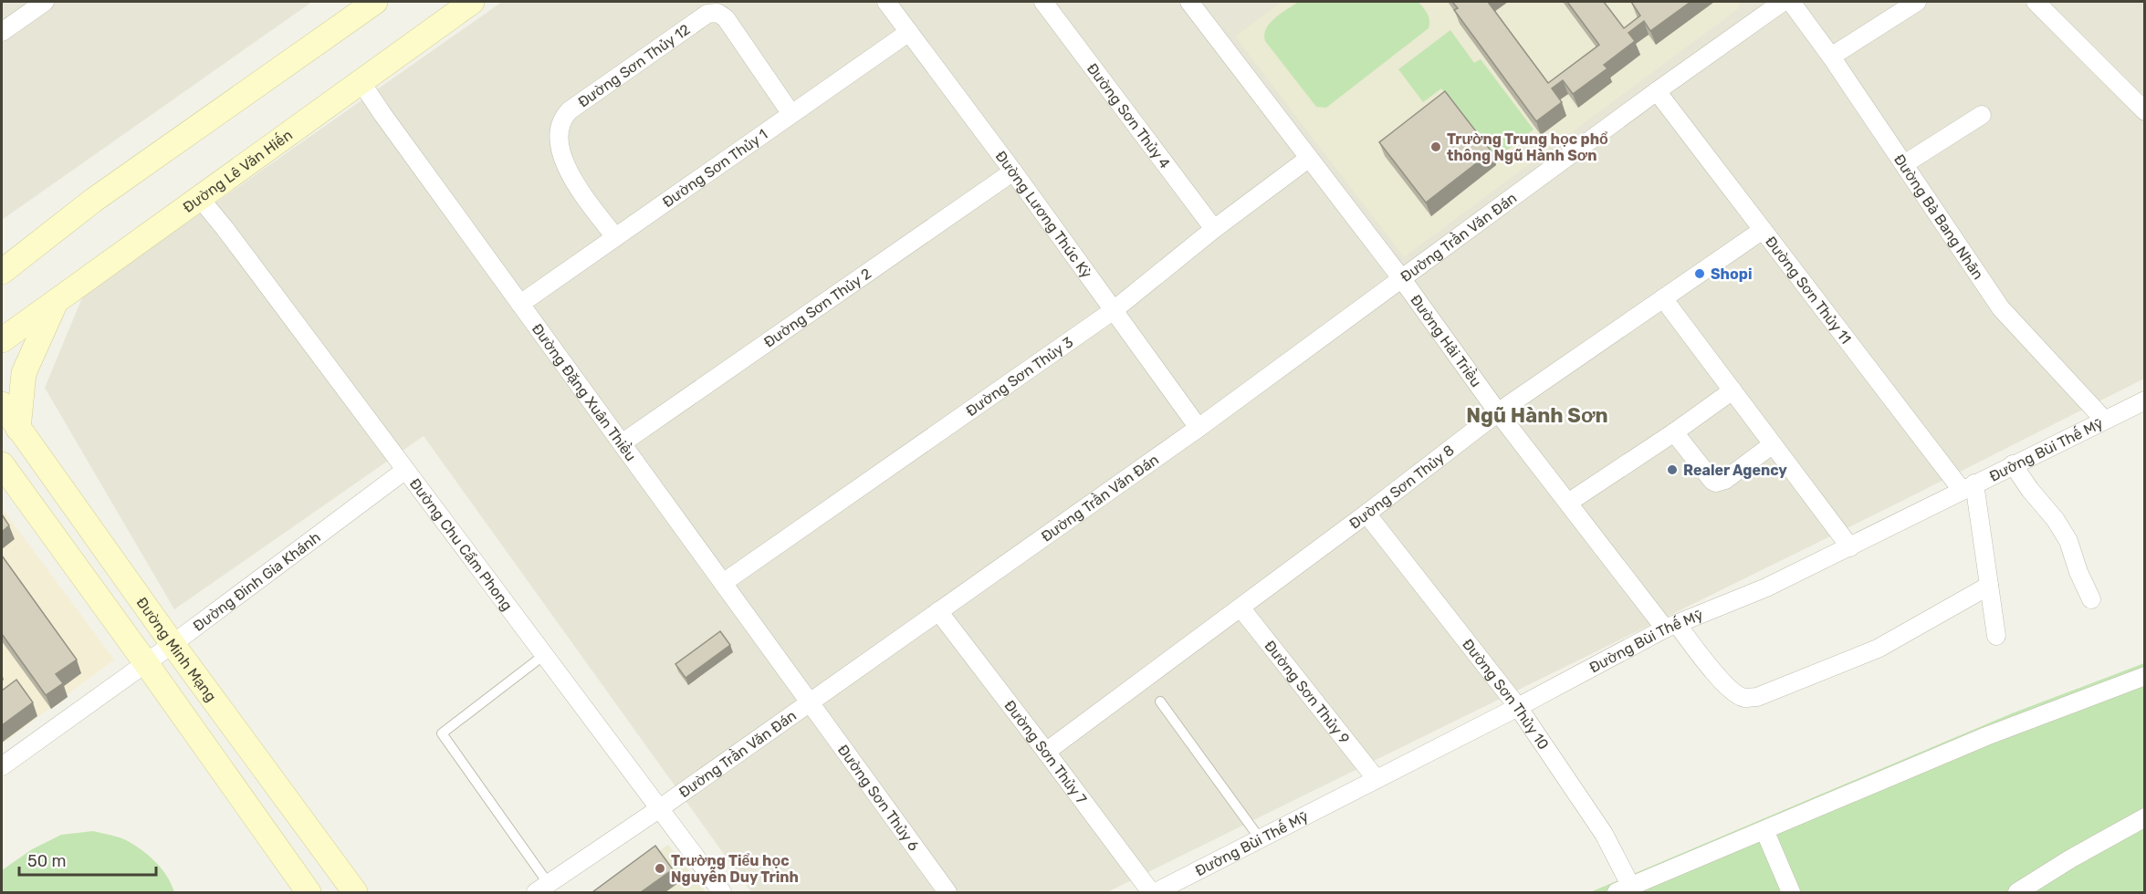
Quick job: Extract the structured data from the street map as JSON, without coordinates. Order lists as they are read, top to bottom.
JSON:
{
  "streets": {
    "main road": ["Đường Lê Văn Hiến", "Đường Minh Mạng"],
    "street": [
      "Đường Sơn Thủy 12",
      "Đường Sơn Thủy 4",
      "Đường Sơn Thủy 1",
      "Đường Lương Thúc Kỳ",
      "Đường Bà Bang Nhãn",
      "Đường Trần Văn Đán",
      "Đường Sơn Thủy 11",
      "Đường Sơn Thủy 2",
      "Đường Hải Triều",
      "Đường Sơn Thủy 3",
      "Đường Đặng Xuân Thiều",
      "Đường Bùi Thế Mỹ",
      "Đường Sơn Thủy 8",
      "Đường Chu Cẩm Phong",
      "Đường Đinh Gia Khánh",
      "Đường Sơn Thủy 9",
      "Đường Sơn Thủy 10",
      "Đường Sơn Thủy 7",
      "Đường Sơn Thủy 6"
    ]
  },
  "crossings": [
    ["Đường Sơn Thủy 12", "Đường Sơn Thủy 1"],
    ["Đường Sơn Thủy 4", "Đường Sơn Thủy 3"],
    ["Đường Sơn Thủy 1", "Đường Lương Thúc Kỳ"],
    ["Đường Sơn Thủy 1", "Đường Đặng Xuân Thiều"],
    ["Đường Lê Văn Hiến", "Đường Đặng Xuân Thiều"],
    ["Đường Lê Văn Hiến", "Đường Chu Cẩm Phong"],
    ["Đường Lương Thúc Kỳ", "Đường Trần Văn Đán"],
    ["Đường Lương Thúc Kỳ", "Đường Sơn Thủy 2"],
    ["Đường Lương Thúc Kỳ", "Đường Sơn Thủy 3"],
    ["Đường Bà Bang Nhãn", "Đường Bùi Thế Mỹ"],
    ["Đường Trần Văn Đán", "Đường Sơn Thủy 11"],
    ["Đường Trần Văn Đán", "Đường Hải Triều"],
    ["Đường Trần Văn Đán", "Đường Đặng Xuân Thiều"],
    ["Đường Trần Văn Đán", "Đường Chu Cẩm Phong"],
    ["Đường Trần Văn Đán", "Đường Sơn Thủy 7"],
    ["Đường Trần Văn Đán", "Đường Sơn Thủy 6"],
    ["Đường Sơn Thủy 11", "Đường Bùi Thế Mỹ"],
    ["Đường Sơn Thủy 11", "Đường Sơn Thủy 8"],
    ["Đường Sơn Thủy 2", "Đường Đặng Xuân Thiều"],
    ["Đường Hải Triều", "Đường Sơn Thủy 3"],
    ["Đường Hải Triều", "Đường Bùi Thế Mỹ"],
    ["Đường Hải Triều", "Đường Sơn Thủy 8"],
    ["Đường Sơn Thủy 3", "Đường Đặng Xuân Thiều"],
    ["Đường Đặng Xuân Thiều", "Đường Sơn Thủy 6"],
    ["Đường Bùi Thế Mỹ", "Đường Sơn Thủy 9"],
    ["Đường Bùi Thế Mỹ", "Đường Sơn Thủy 10"],
    ["Đường Sơn Thủy 8", "Đường Sơn Thủy 9"],
    ["Đường Sơn Thủy 8", "Đường Sơn Thủy 10"],
    ["Đường Sơn Thủy 8", "Đường Sơn Thủy 7"],
    ["Đường Chu Cẩm Phong", "Đường Đinh Gia Khánh"],
    ["Đường Đinh Gia Khánh", "Đường Minh Mạng"]
  ],
  "districts": ["Ngũ Hành Sơn"],
  "places": [
    "Trường Trung học phổ thông Ngũ Hành Sơn",
    "Shopi",
    "Realer Agency",
    "Trường Tiểu học Nguyễn Duy Trinh"
  ],
  "scale_bar": "50 m"
}
